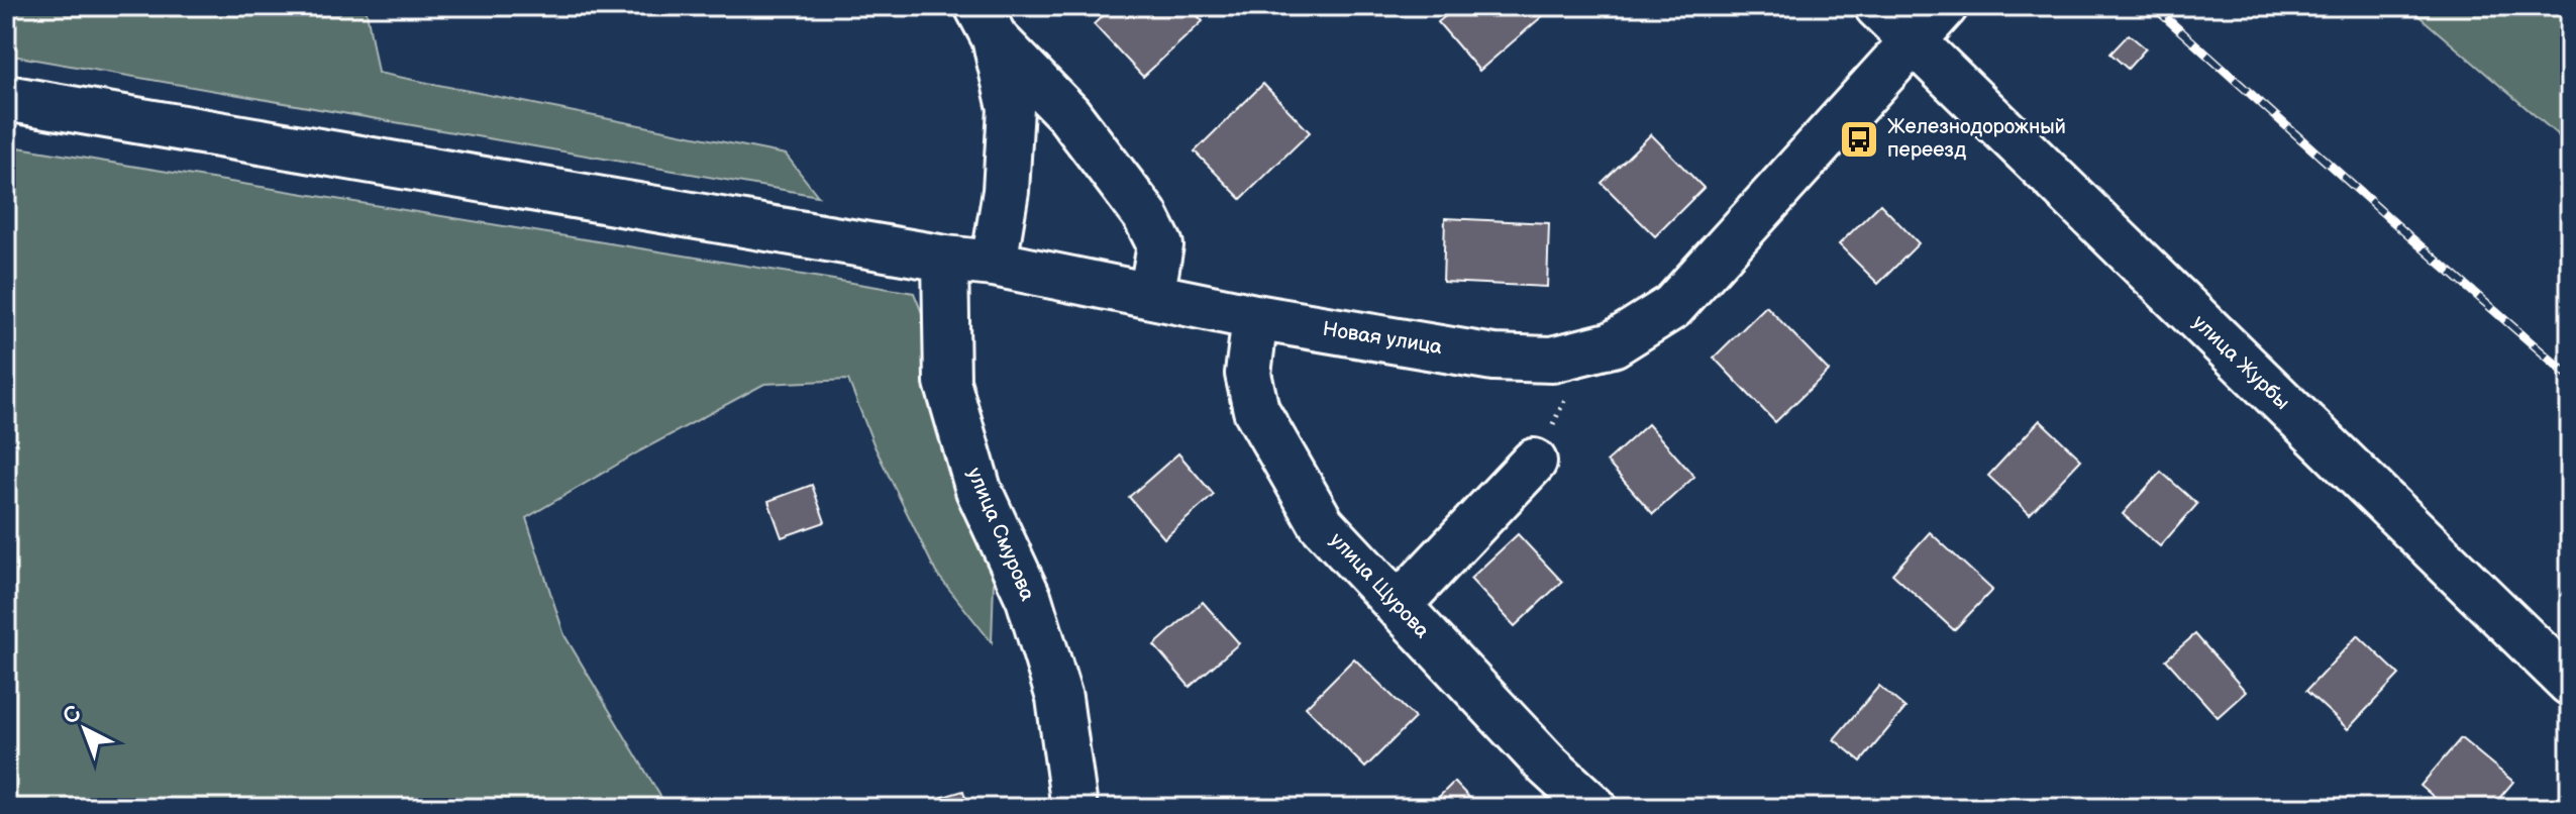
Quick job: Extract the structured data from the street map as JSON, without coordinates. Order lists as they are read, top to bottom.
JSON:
{
  "streets": {
    "street": [
      "Новая улица",
      "улица Журбы",
      "улица Смурова",
      "улица Щурова"
    ]
  },
  "crossings": [
    ["Новая улица", "улица Журбы"],
    ["Новая улица", "улица Смурова"],
    ["Новая улица", "улица Щурова"]
  ],
  "places": {
    "bus stop": ["Железнодорожный переезд"]
  },
  "north": "top left"
}
